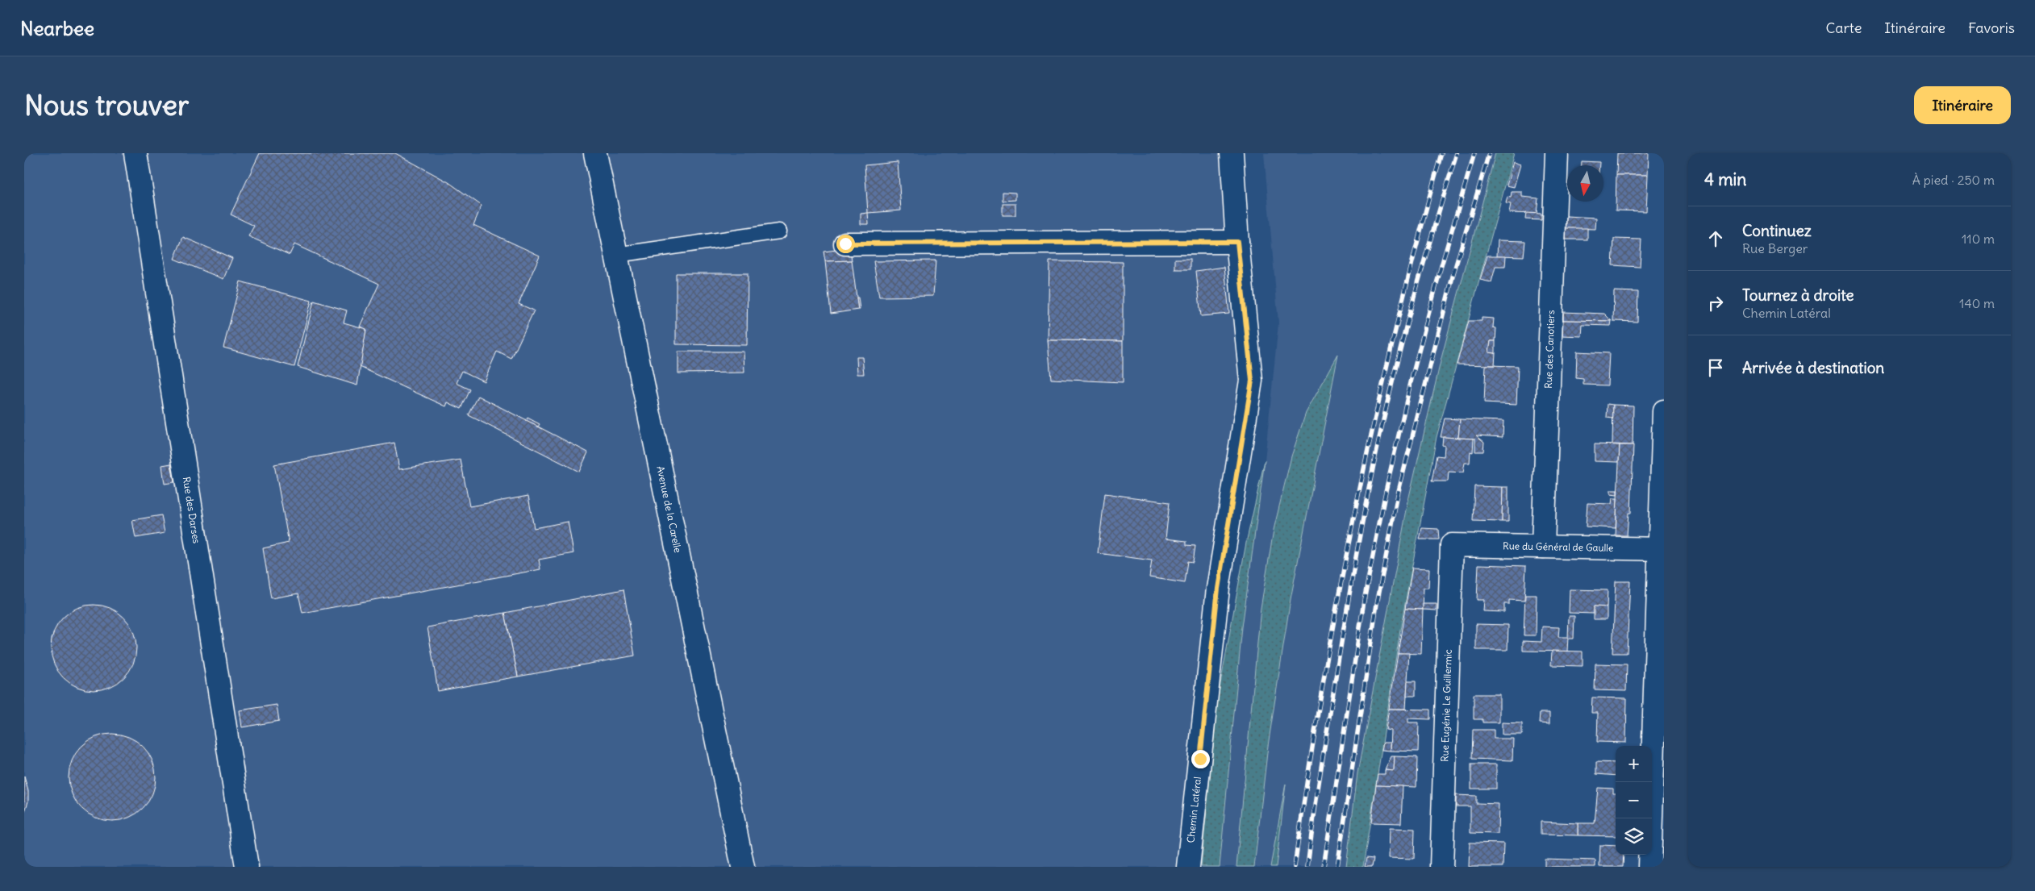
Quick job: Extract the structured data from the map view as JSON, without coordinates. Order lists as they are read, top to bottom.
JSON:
{
  "streets": {
    "street": [
      "Rue des Canotiers",
      "Rue des Darses",
      "Avenue de la Carelle",
      "Rue du Général de Gaulle",
      "Rue Eugénie Le Guillermic",
      "Chemin Latéral"
    ]
  },
  "crossings": [
    ["Rue des Canotiers", "Rue du Général de Gaulle"],
    ["Rue du Général de Gaulle", "Rue Eugénie Le Guillermic"]
  ],
  "north": "bottom",
  "page": {
    "header": "Nearbee",
    "nav": ["Carte", "Itinéraire", "Favoris"],
    "buttons": "Itinéraire",
    "title": "Nous trouver",
    "heading": ["4 min", "À pied · 250 m"],
    "list": [
      ["Continuez", "Rue Berger", "110 m"],
      ["Tournez à droite", "Chemin Latéral", "140 m"],
      "Arrivée à destination"
    ],
    "map_buttons": ["+", "−"]
  }
}
